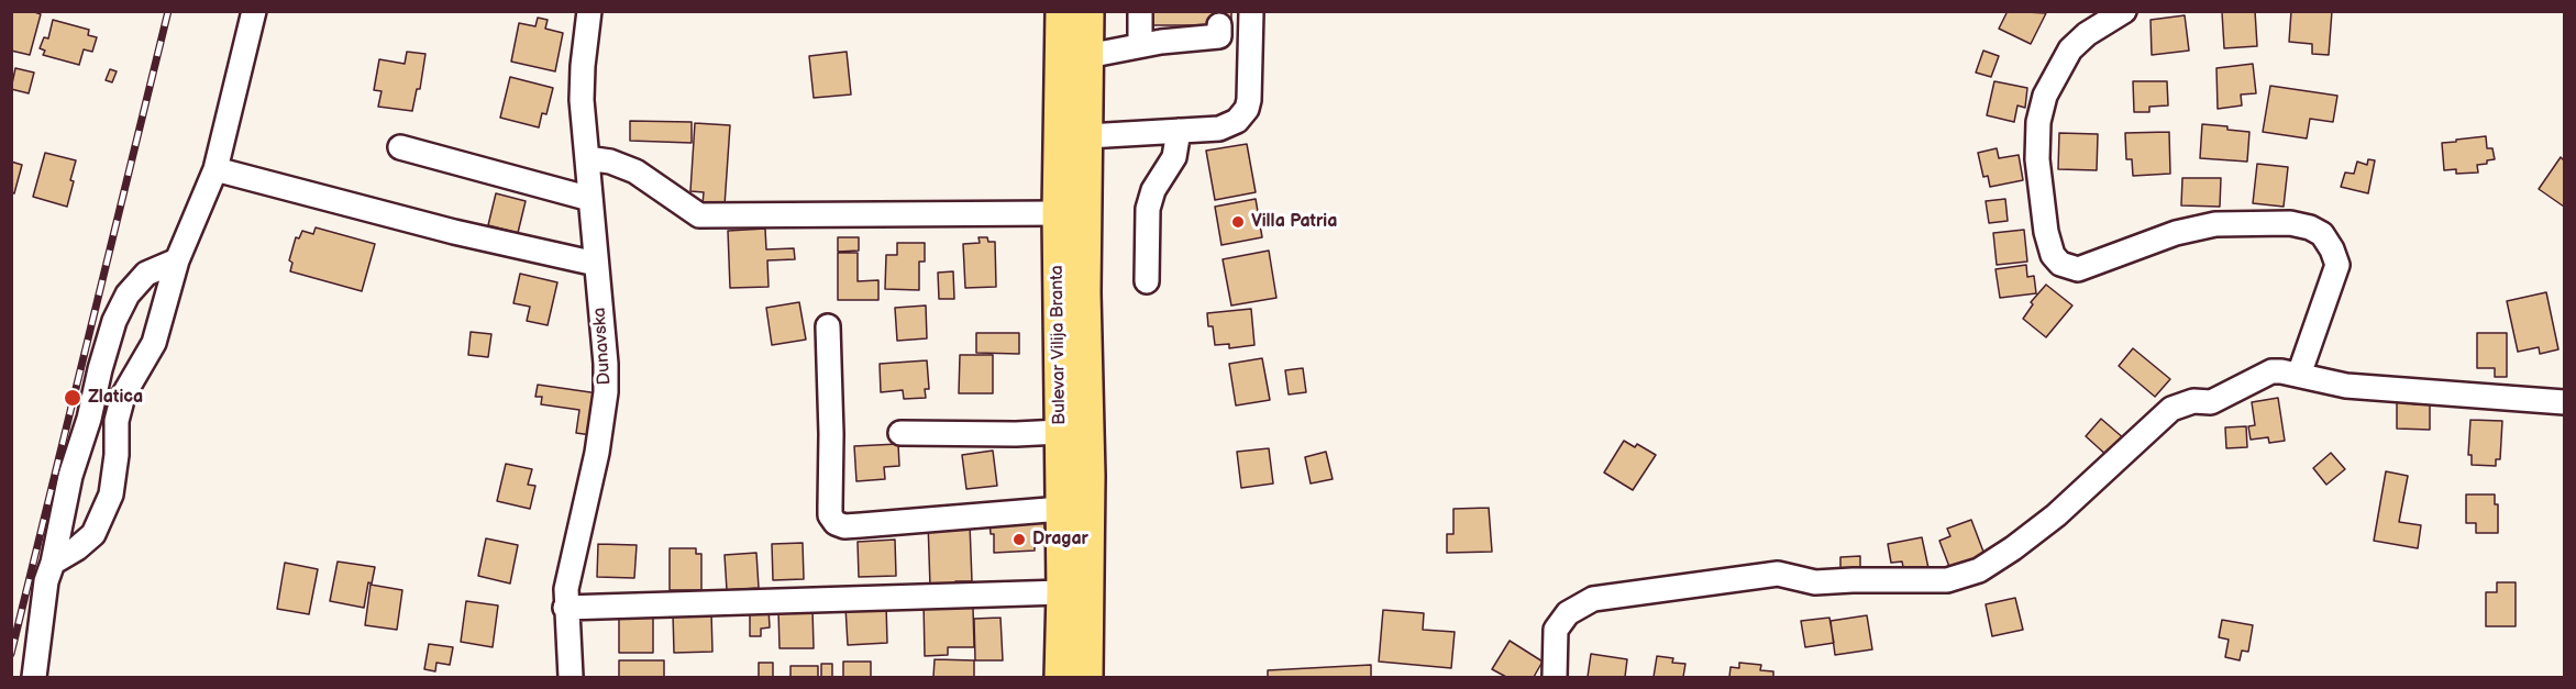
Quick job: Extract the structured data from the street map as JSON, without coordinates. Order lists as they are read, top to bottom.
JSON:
{
  "streets": {
    "main road": ["Bulevar Vilija Branta"],
    "street": ["Dunavska"]
  },
  "places": ["Villa Patria", "Zlatica", "Dragar"]
}
